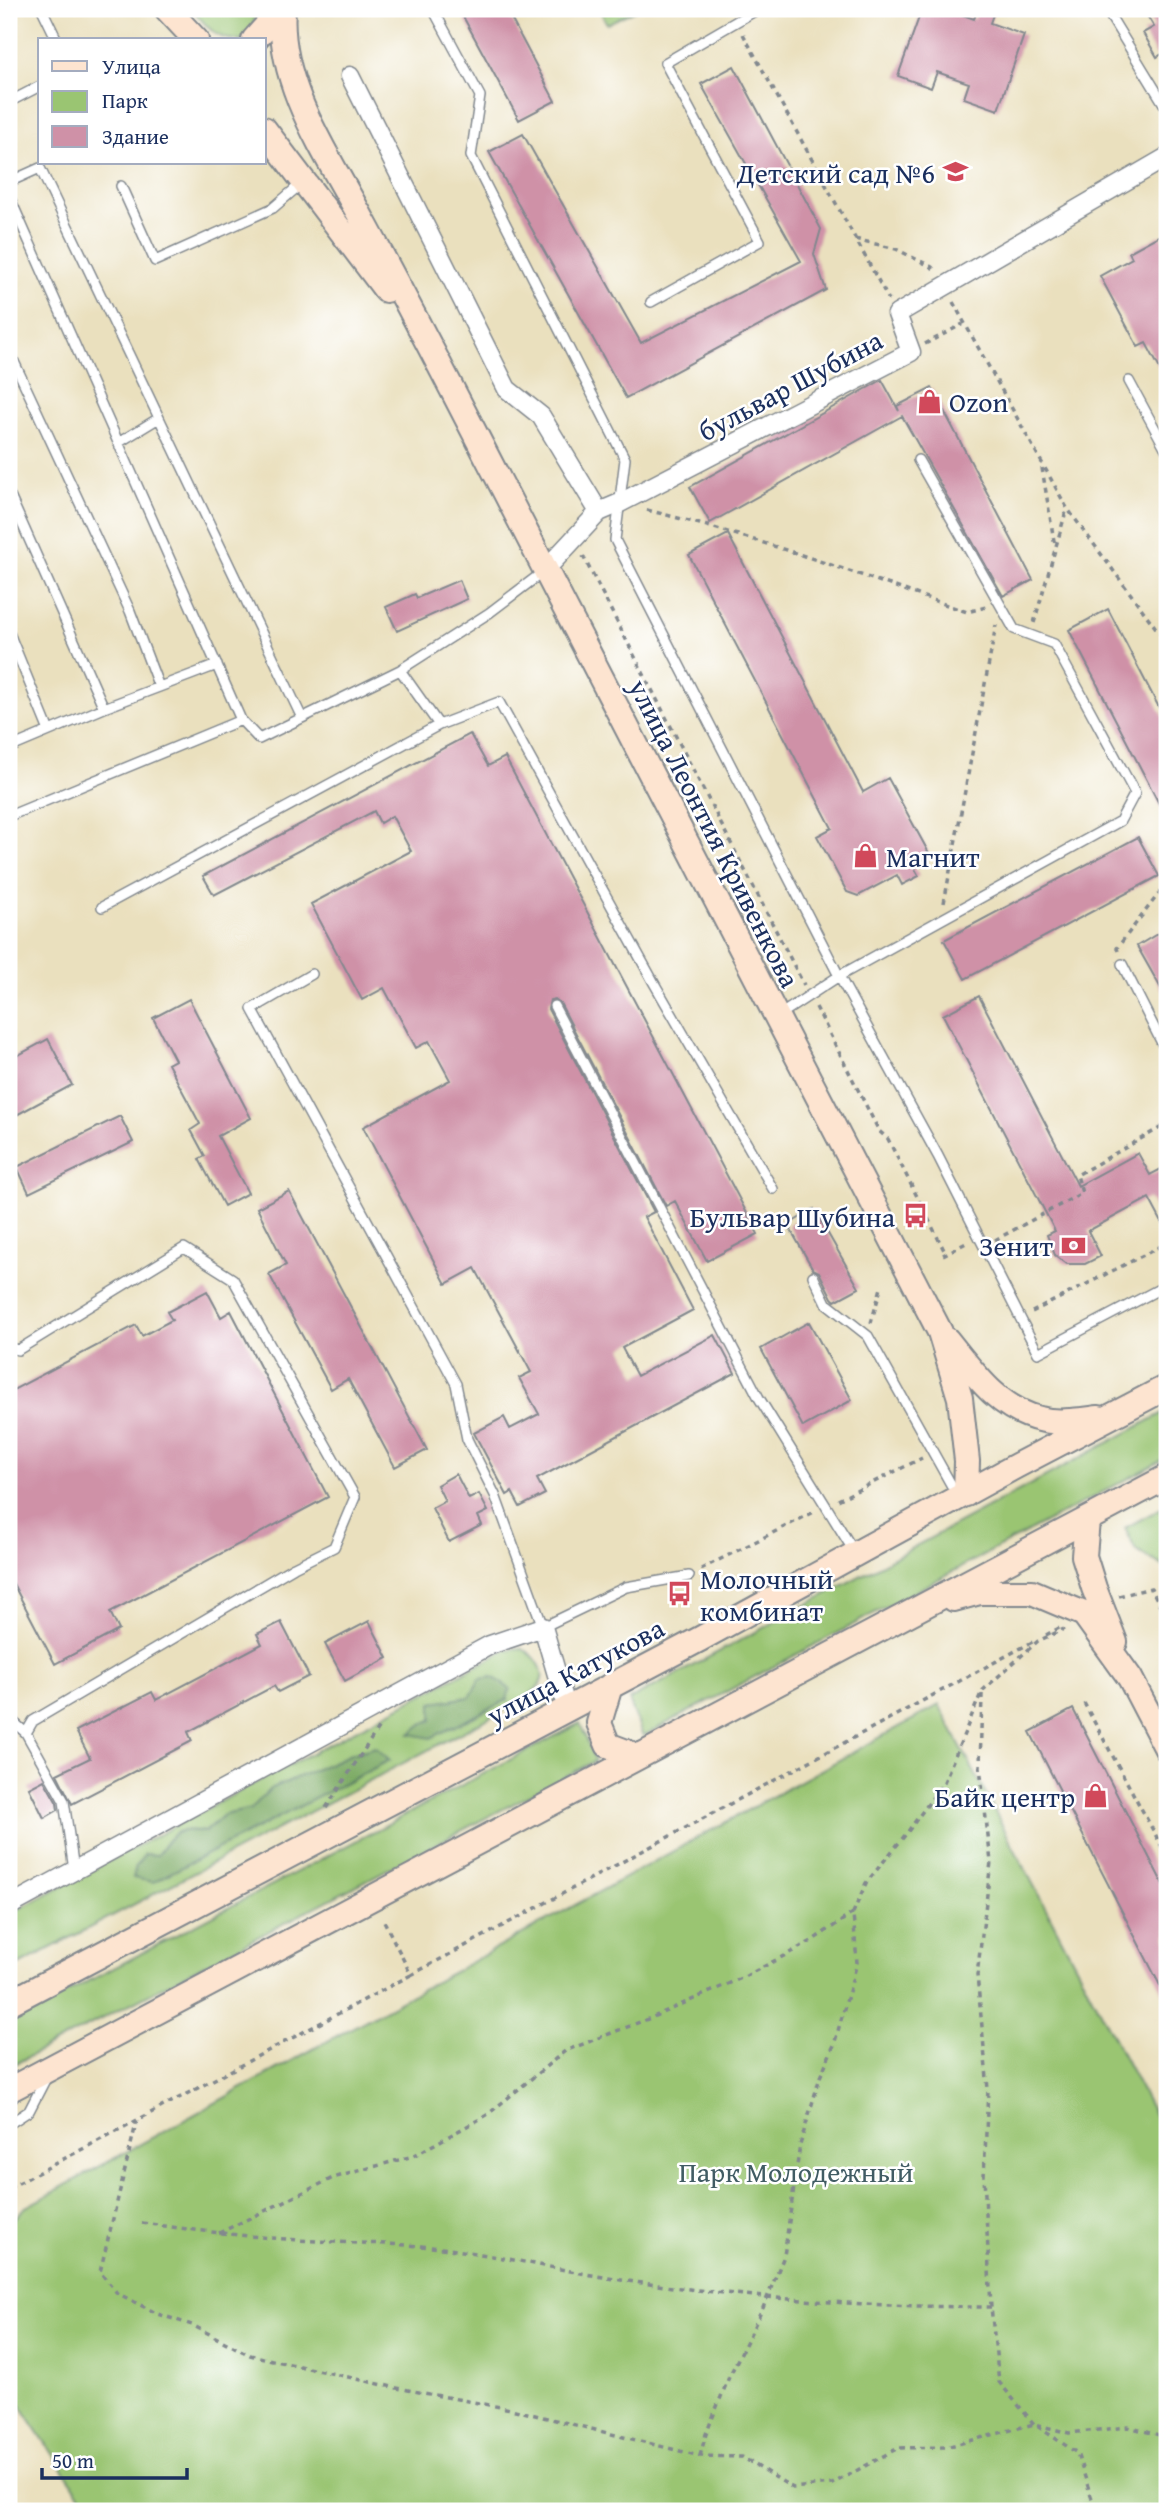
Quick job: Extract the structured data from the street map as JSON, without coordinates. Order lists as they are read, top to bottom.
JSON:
{
  "streets": {
    "main road": ["улица Леонтия Кривенкова", "улица Катукова"],
    "street": ["бульвар Шубина"]
  },
  "crossings": [
    ["бульвар Шубина", "улица Леонтия Кривенкова"]
  ],
  "parks": ["Парк Молодежный"],
  "places": {
    "school or university": ["Детский сад №6"],
    "shop": ["Ozon", "Магнит", "Байк центр"],
    "bus stop": ["Бульвар Шубина", "Молочный комбинат"],
    "bank": ["Зенит"]
  },
  "legend": ["Улица", "Парк", "Здание"],
  "scale_bar": "50 m"
}
